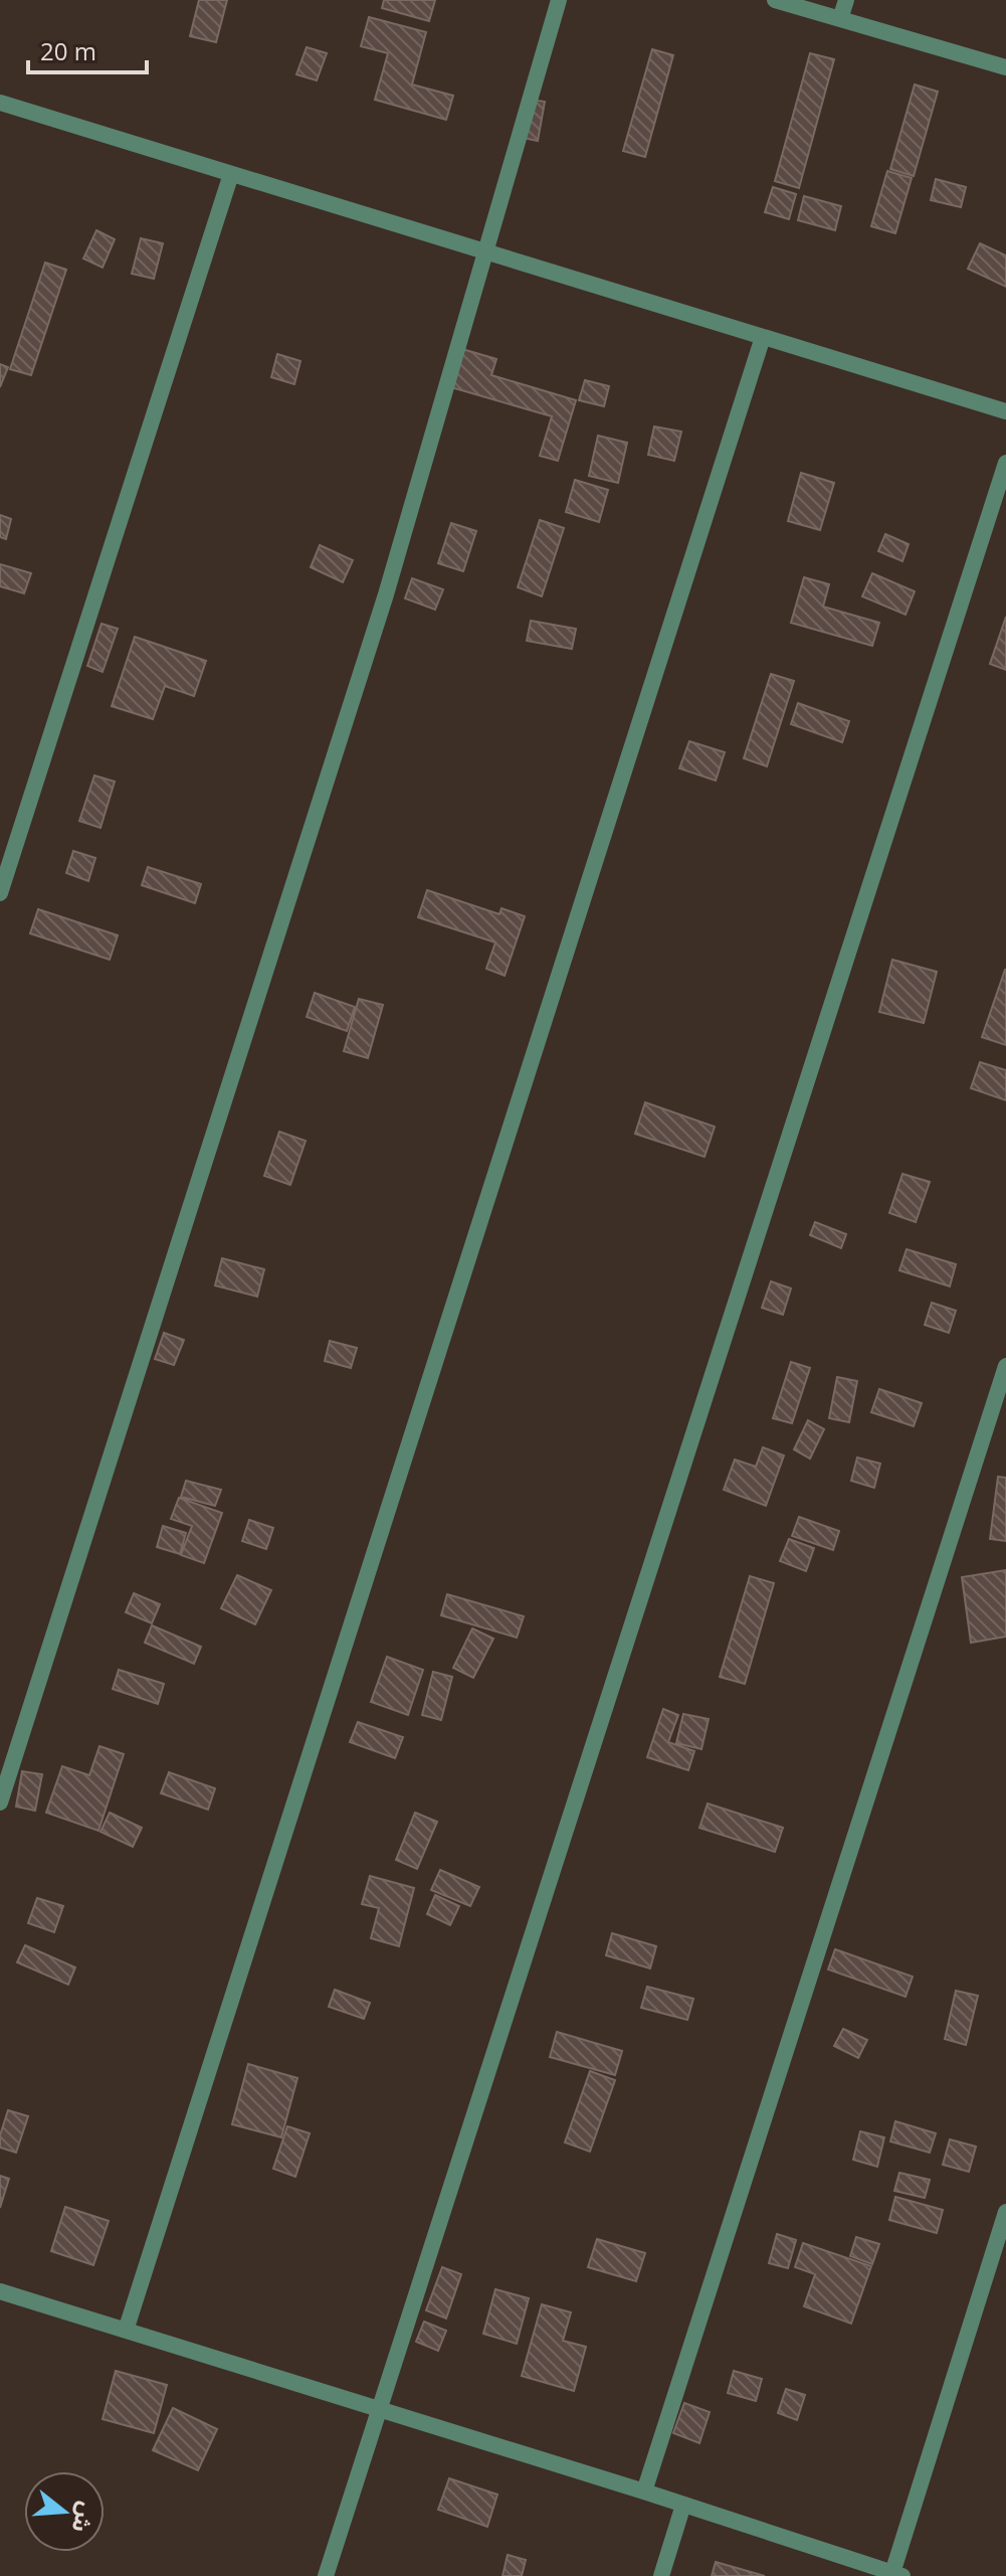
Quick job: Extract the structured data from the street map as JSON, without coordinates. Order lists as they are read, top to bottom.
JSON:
{
  "scale_bar": "20 m",
  "north": "right"
}
